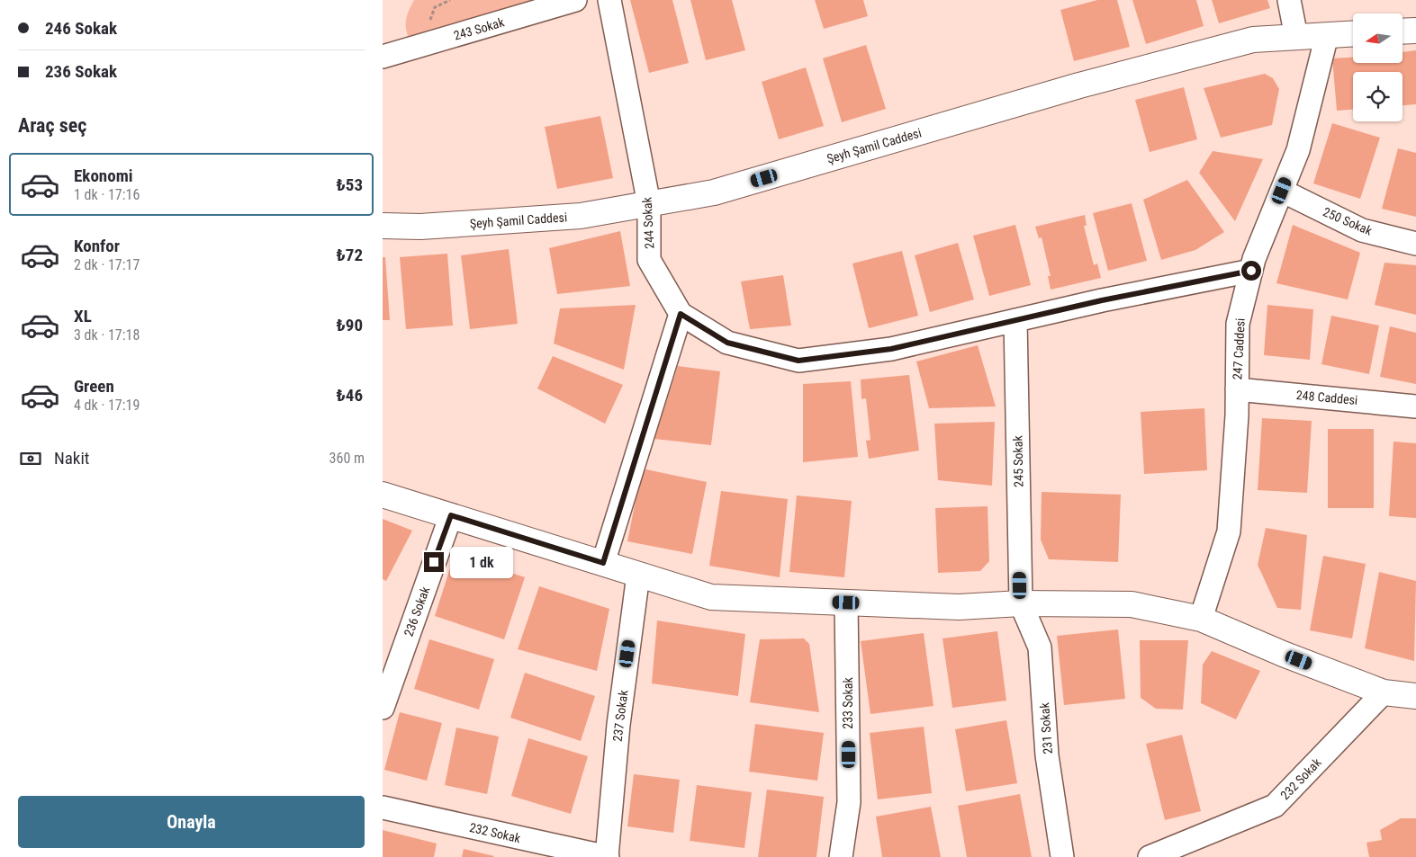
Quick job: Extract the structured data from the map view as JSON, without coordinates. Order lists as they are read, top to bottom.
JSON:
{
  "streets": {
    "street": [
      "243 Sokak",
      "Şeyh Şamil Caddesi",
      "250 Sokak",
      "244 Sokak",
      "247 Caddesi",
      "248 Caddesi",
      "245 Sokak",
      "236 Sokak",
      "233 Sokak",
      "237 Sokak",
      "231 Sokak",
      "232 Sokak"
    ]
  },
  "crossings": [
    ["Şeyh Şamil Caddesi", "244 Sokak"],
    ["Şeyh Şamil Caddesi", "247 Caddesi"],
    ["250 Sokak", "247 Caddesi"],
    ["247 Caddesi", "248 Caddesi"],
    ["245 Sokak", "231 Sokak"],
    ["237 Sokak", "232 Sokak"]
  ],
  "north": "left",
  "page": {
    "banner": ["246 Sokak", "236 Sokak"],
    "heading": "Araç seç",
    "list": [
      {
        "name": "Ekonomi",
        "note": "1 dk · 17:16",
        "value": "₺53"
      },
      {
        "name": "Konfor",
        "note": "2 dk · 17:17",
        "value": "₺72"
      },
      {
        "name": "XL",
        "note": "3 dk · 17:18",
        "value": "₺90"
      },
      {
        "name": "Green",
        "note": "4 dk · 17:19",
        "value": "₺46"
      }
    ],
    "pay": ["Nakit", "360 m"],
    "bubble": "1 dk",
    "buttons": "Onayla"
  }
}
